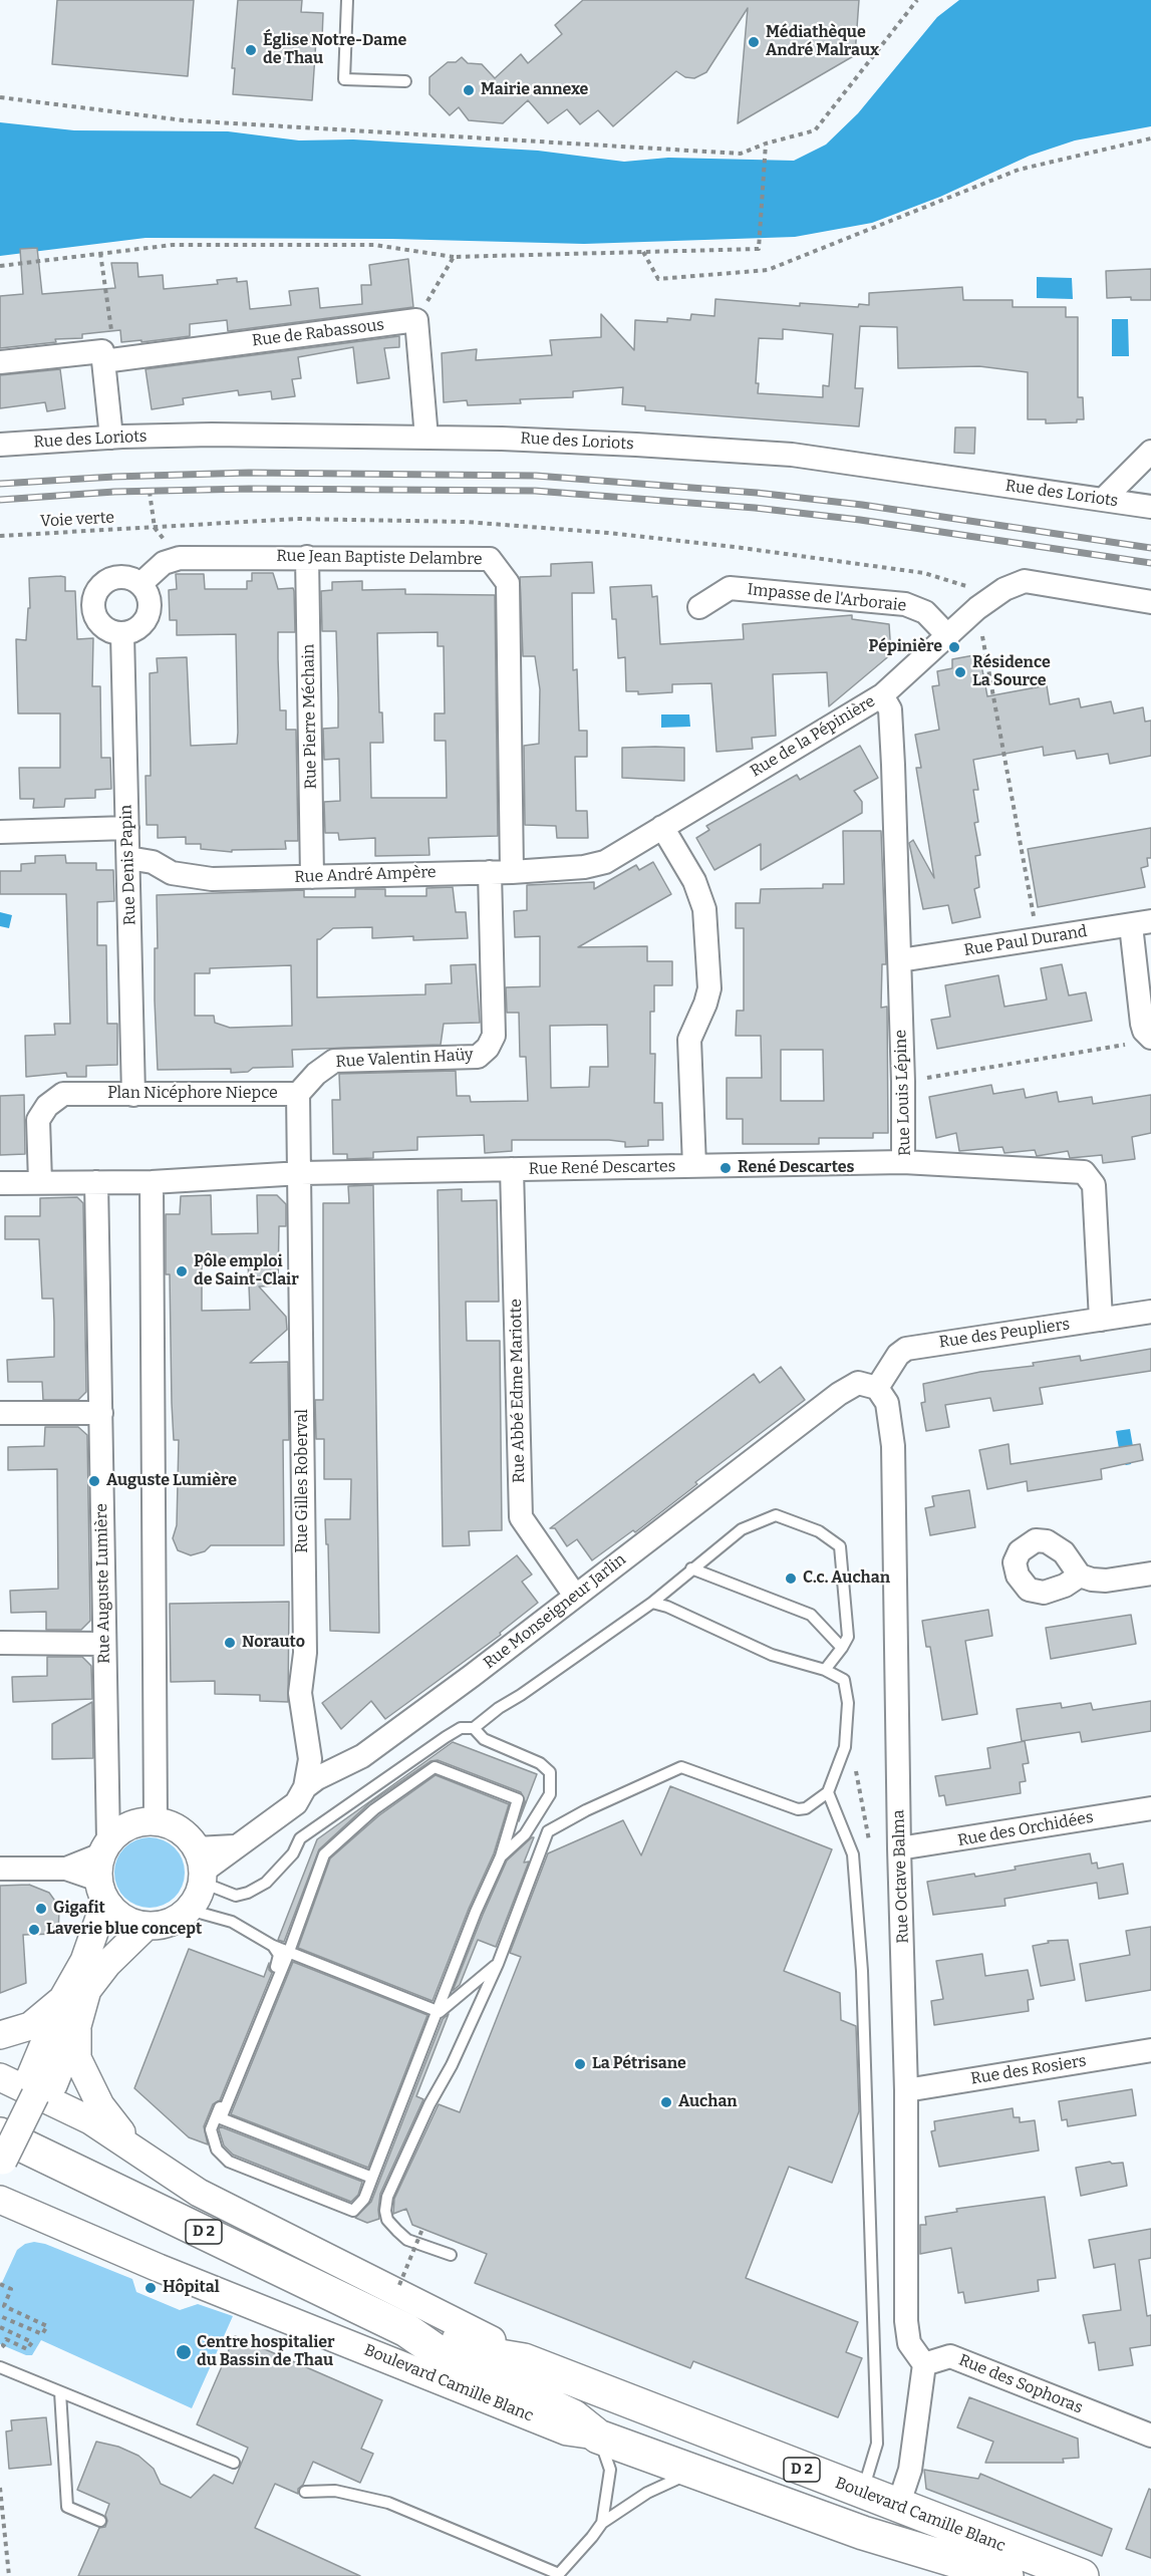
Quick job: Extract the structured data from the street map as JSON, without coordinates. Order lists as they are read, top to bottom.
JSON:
{
  "streets": {
    "main road": ["D 2", "Boulevard Camille Blanc"],
    "street": [
      "Rue de Rabassous",
      "Rue des Loriots",
      "Rue Jean Baptiste Delambre",
      "Impasse de l'Arboraie",
      "Rue Pierre Méchain",
      "Rue de la Pépinière",
      "Rue Denis Papin",
      "Rue André Ampère",
      "Rue Paul Durand",
      "Rue Valentin Haüy",
      "Rue Louis Lépine",
      "Plan Nicéphore Niepce",
      "Rue René Descartes",
      "Rue des Peupliers",
      "Rue Abbé Edme Mariotte",
      "Rue Gilles Roberval",
      "Rue Auguste Lumière",
      "Rue Monseigneur Jarlin",
      "Rue des Orchidées",
      "Rue Octave Balma",
      "Rue des Rosiers",
      "Rue des Sophoras"
    ],
    "path": ["Voie verte"]
  },
  "crossings": [
    ["Rue Jean Baptiste Delambre", "Rue Pierre Méchain"],
    ["Rue Jean Baptiste Delambre", "Rue Denis Papin"],
    ["Rue Jean Baptiste Delambre", "Rue André Ampère"],
    ["Rue Jean Baptiste Delambre", "Rue Valentin Haüy"],
    ["Impasse de l'Arboraie", "Rue de la Pépinière"],
    ["Rue Pierre Méchain", "Rue André Ampère"],
    ["Rue de la Pépinière", "Rue André Ampère"],
    ["Rue de la Pépinière", "Rue Louis Lépine"],
    ["Rue Denis Papin", "Rue André Ampère"],
    ["Rue Denis Papin", "Plan Nicéphore Niepce"],
    ["Rue André Ampère", "Rue Valentin Haüy"],
    ["Rue Paul Durand", "Rue Louis Lépine"],
    ["Rue Valentin Haüy", "Plan Nicéphore Niepce"],
    ["Rue Louis Lépine", "Rue René Descartes"],
    ["Rue Louis Lépine", "Rue des Peupliers"],
    ["Plan Nicéphore Niepce", "Rue René Descartes"],
    ["Plan Nicéphore Niepce", "Rue Gilles Roberval"],
    ["Rue René Descartes", "Rue Abbé Edme Mariotte"],
    ["Rue René Descartes", "Rue Gilles Roberval"],
    ["Rue des Peupliers", "Rue Monseigneur Jarlin"],
    ["Rue des Peupliers", "Rue Octave Balma"],
    ["Rue Abbé Edme Mariotte", "Rue Monseigneur Jarlin"],
    ["Rue Gilles Roberval", "Rue Monseigneur Jarlin"],
    ["Rue Auguste Lumière", "Rue Monseigneur Jarlin"],
    ["Rue Monseigneur Jarlin", "Rue Octave Balma"],
    ["Rue des Orchidées", "Rue Octave Balma"],
    ["Rue Octave Balma", "Rue des Rosiers"],
    ["Rue Octave Balma", "Rue des Sophoras"]
  ],
  "places": [
    "Médiathèque André Malraux",
    "Église Notre-Dame de Thau",
    "Mairie annexe",
    "Pépinière",
    "Résidence La Source",
    "René Descartes",
    "Pôle emploi de Saint-Clair",
    "Auguste Lumière",
    "C.c. Auchan",
    "Norauto",
    "Gigafit",
    "Laverie blue concept",
    "La Pétrisane",
    "Auchan",
    "Hôpital",
    "Centre hospitalier du Bassin de Thau"
  ]
}
